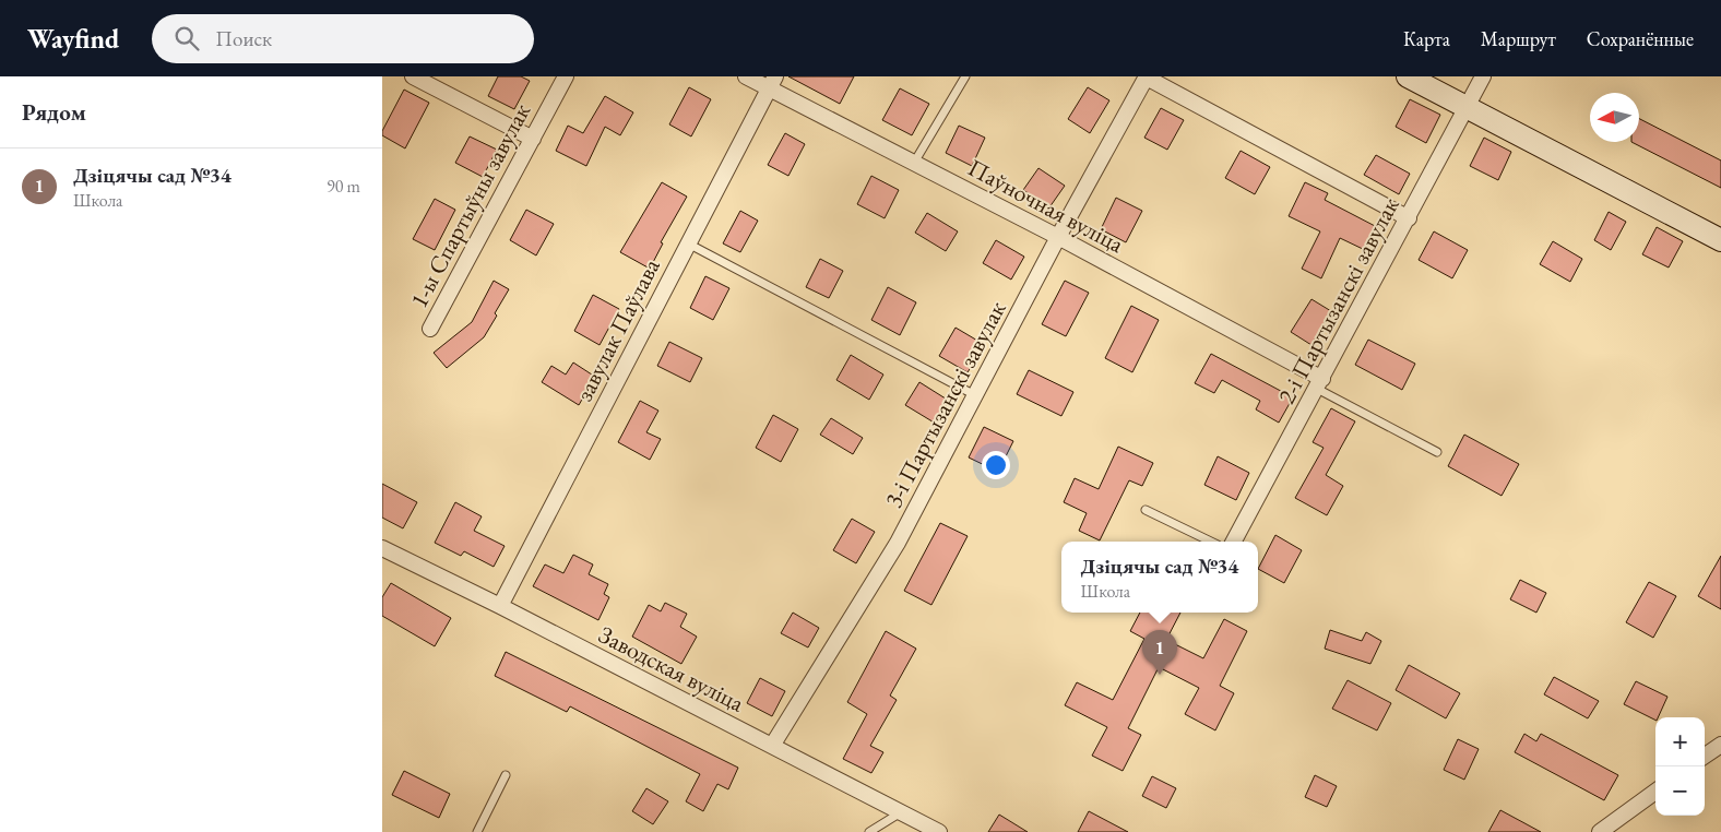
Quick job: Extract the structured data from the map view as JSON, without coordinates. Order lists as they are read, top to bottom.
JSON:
{
  "streets": {
    "street": [
      "1-ы Спартыўны завулак",
      "Паўночная вуліца",
      "2-і Партызанскі завулак",
      "завулак Паўлава",
      "3-і Партызанскі завулак",
      "Заводская вуліца"
    ]
  },
  "crossings": [
    ["Паўночная вуліца", "2-і Партызанскі завулак"],
    ["Паўночная вуліца", "завулак Паўлава"],
    ["Паўночная вуліца", "3-і Партызанскі завулак"],
    ["завулак Паўлава", "Заводская вуліца"],
    ["3-і Партызанскі завулак", "Заводская вуліца"]
  ],
  "north": "left",
  "page": {
    "header": "Wayfind",
    "search": "Поиск",
    "nav": ["Карта", "Маршрут", "Сохранённые"],
    "heading": "Рядом",
    "list": [
      {
        "mark": "1",
        "name": "Дзіцячы сад №34",
        "note": "Школа",
        "value": "90 m"
      }
    ],
    "popup": ["Дзіцячы сад №34", "Школа"],
    "pins": "1",
    "map_buttons": ["+", "−"]
  }
}
